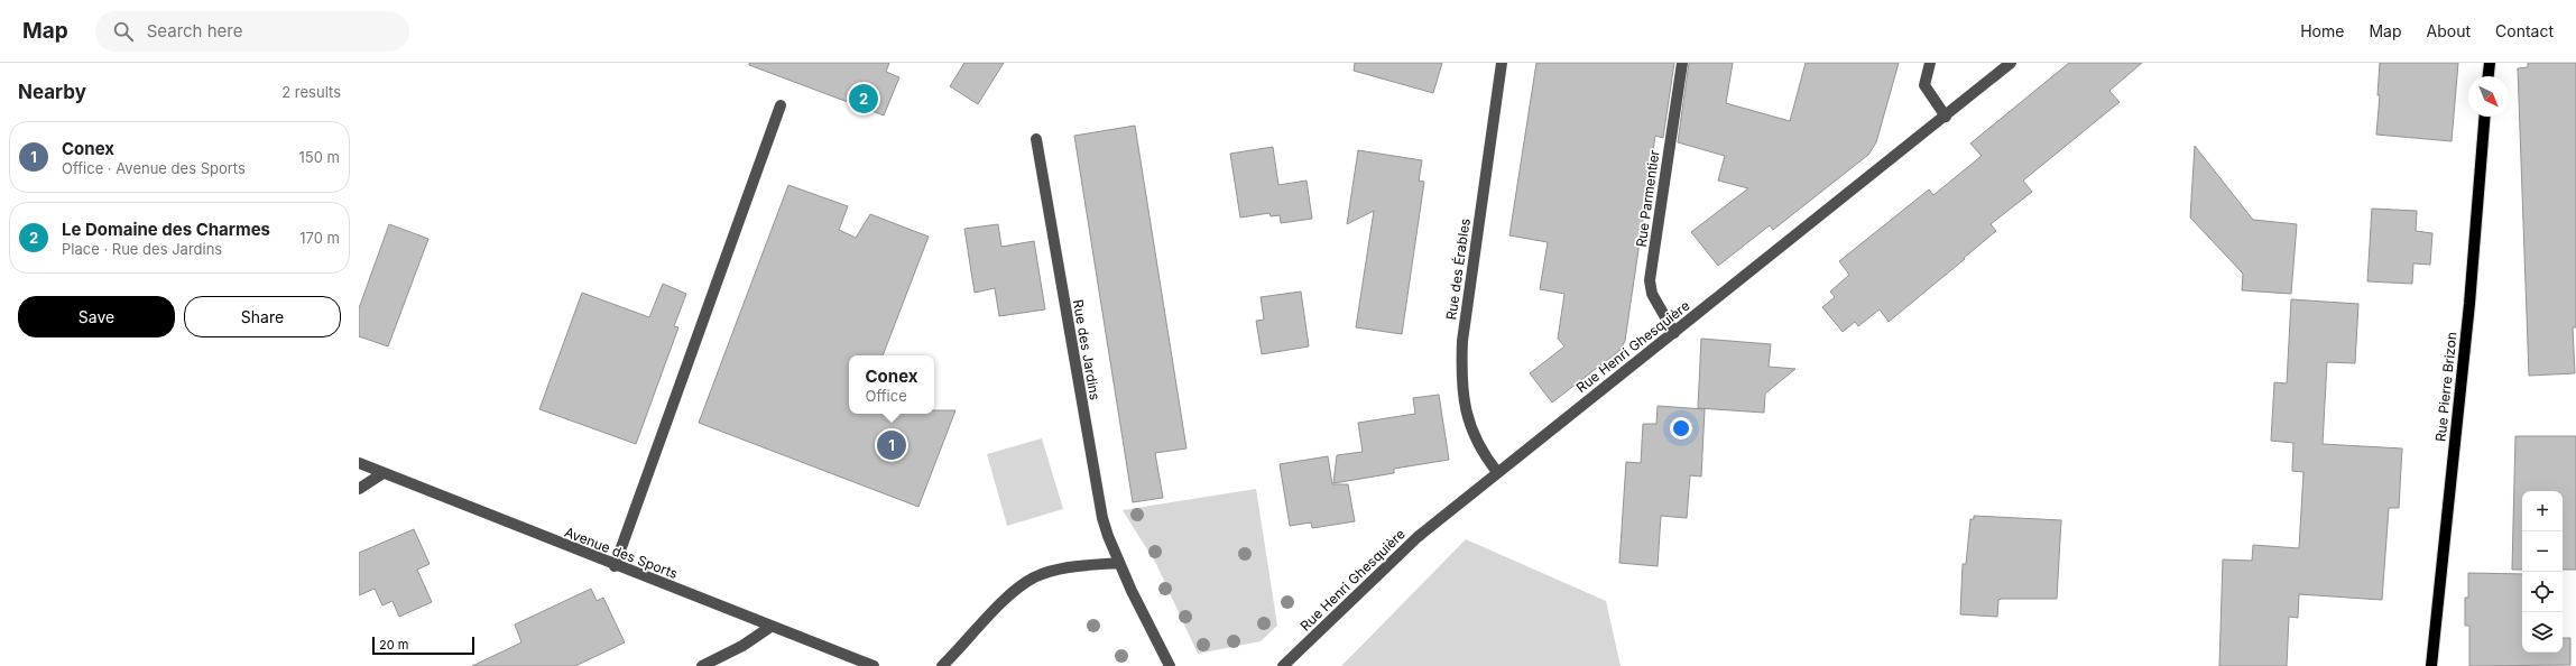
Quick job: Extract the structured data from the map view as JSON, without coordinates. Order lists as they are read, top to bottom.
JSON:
{
  "streets": {
    "main road": ["Rue Pierre Brizon"],
    "street": [
      "Rue Parmentier",
      "Rue des Érables",
      "Rue Henri Ghesquière",
      "Rue des Jardins",
      "Avenue des Sports"
    ]
  },
  "crossings": [
    ["Rue Parmentier", "Rue Henri Ghesquière"],
    ["Rue des Érables", "Rue Henri Ghesquière"]
  ],
  "scale_bar": "20 m",
  "north": "bottom right",
  "page": {
    "header": "Map",
    "search": "Search here",
    "nav": [
      "Home",
      "Map",
      "About",
      "Contact"
    ],
    "heading": ["Nearby", "2 results"],
    "pins": ["2", "1"],
    "list": [
      {
        "mark": "1",
        "name": "Conex",
        "note": "Office · Avenue des Sports",
        "value": "150 m"
      },
      {
        "mark": "2",
        "name": "Le Domaine des Charmes",
        "note": "Place · Rue des Jardins",
        "value": "170 m"
      }
    ],
    "buttons": ["Save", "Share"],
    "popup": ["Conex", "Office"],
    "map_buttons": ["+", "−"],
    "scale": "20 m"
  }
}
